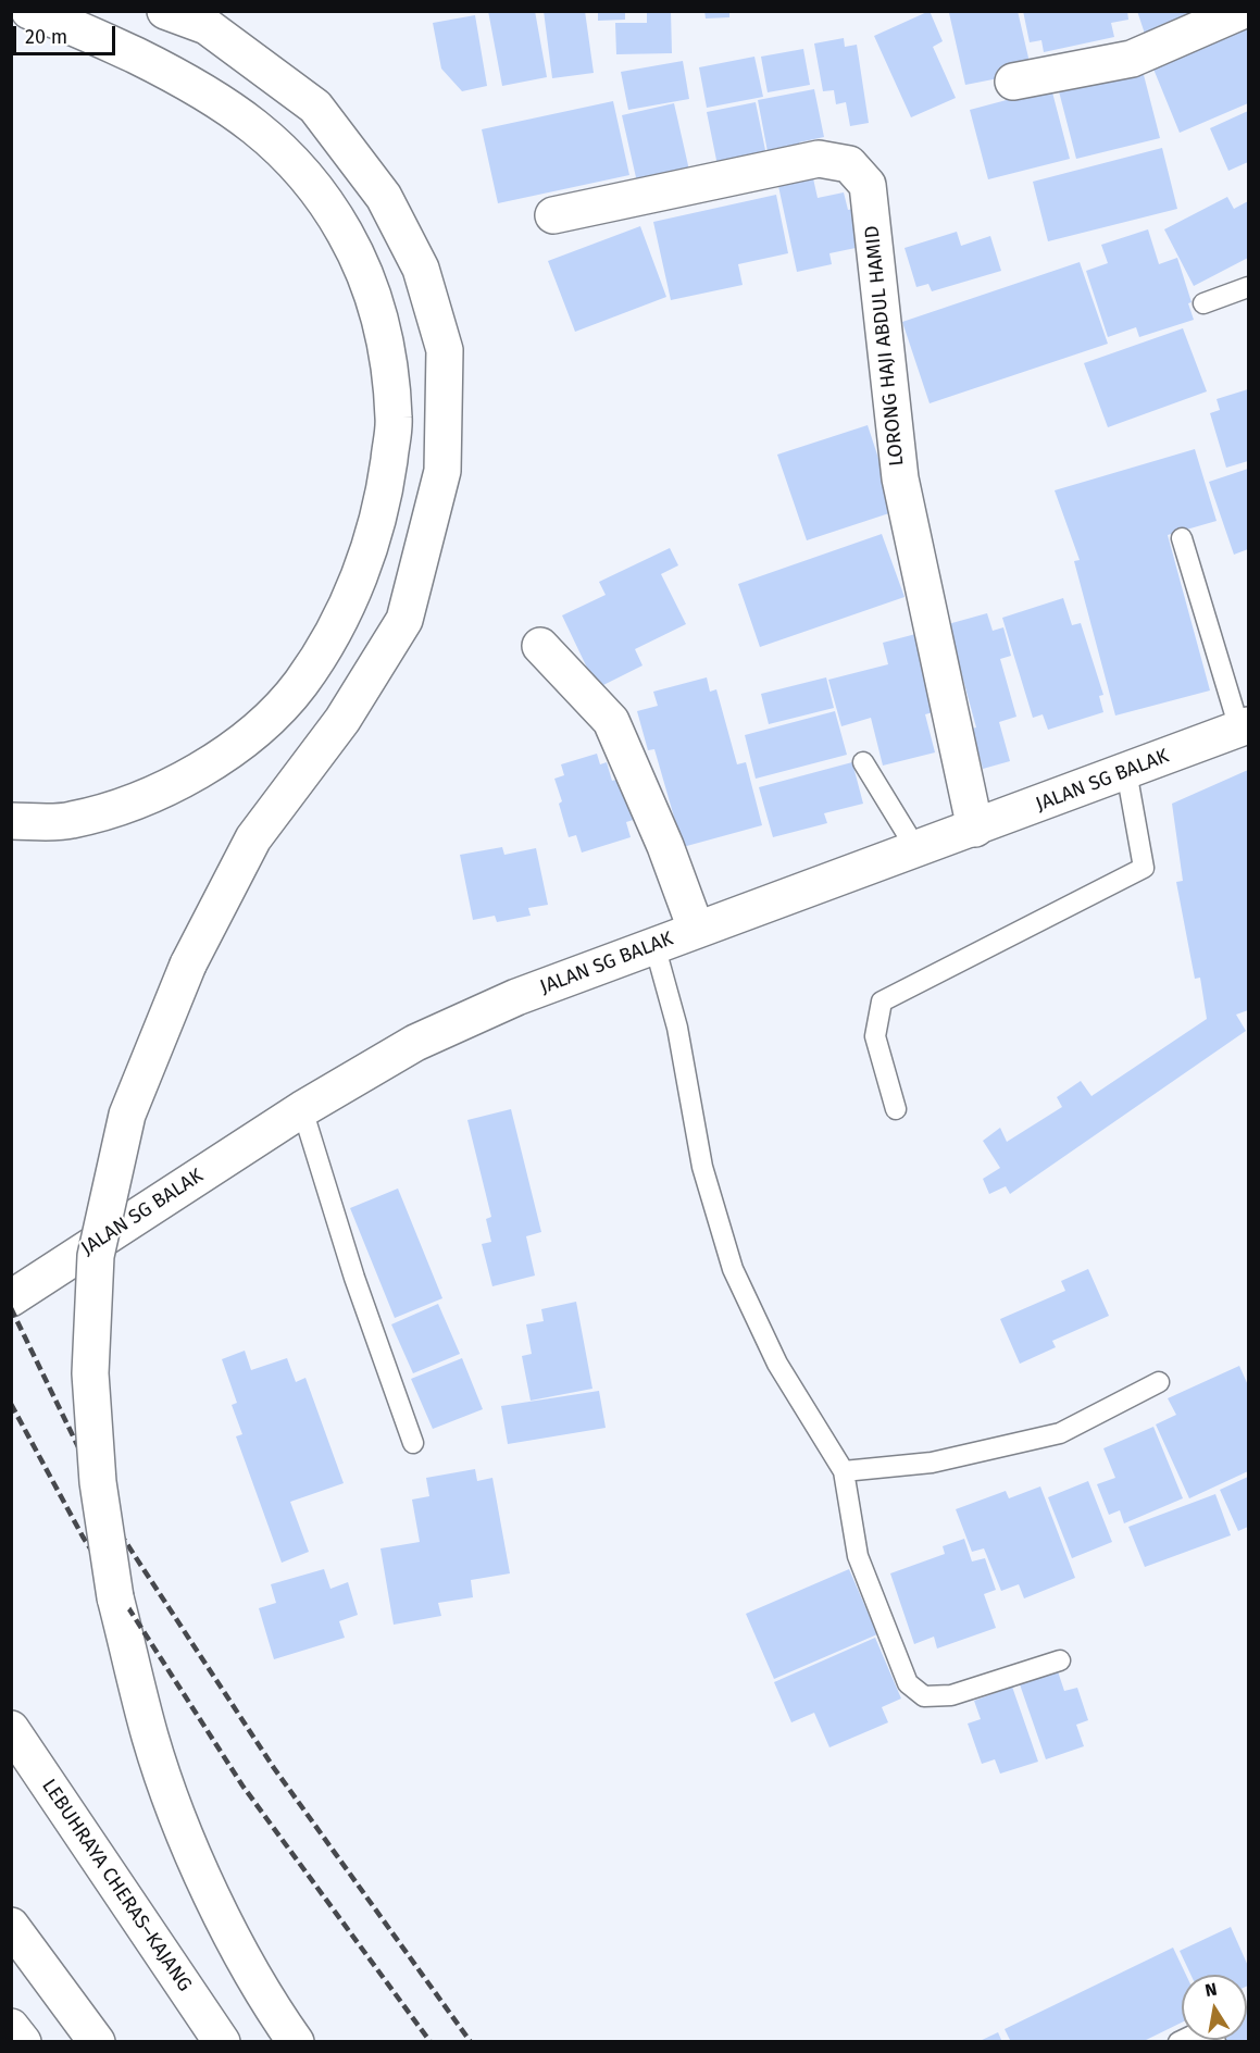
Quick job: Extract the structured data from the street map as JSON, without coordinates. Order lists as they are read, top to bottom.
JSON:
{
  "streets": {
    "main road": ["LORONG HAJI ABDUL HAMID", "JALAN SG BALAK", "LEBUHRAYA CHERAS–KAJANG"]
  },
  "crossings": [
    ["LORONG HAJI ABDUL HAMID", "JALAN SG BALAK"]
  ],
  "scale_bar": "20 m",
  "north": "top"
}
